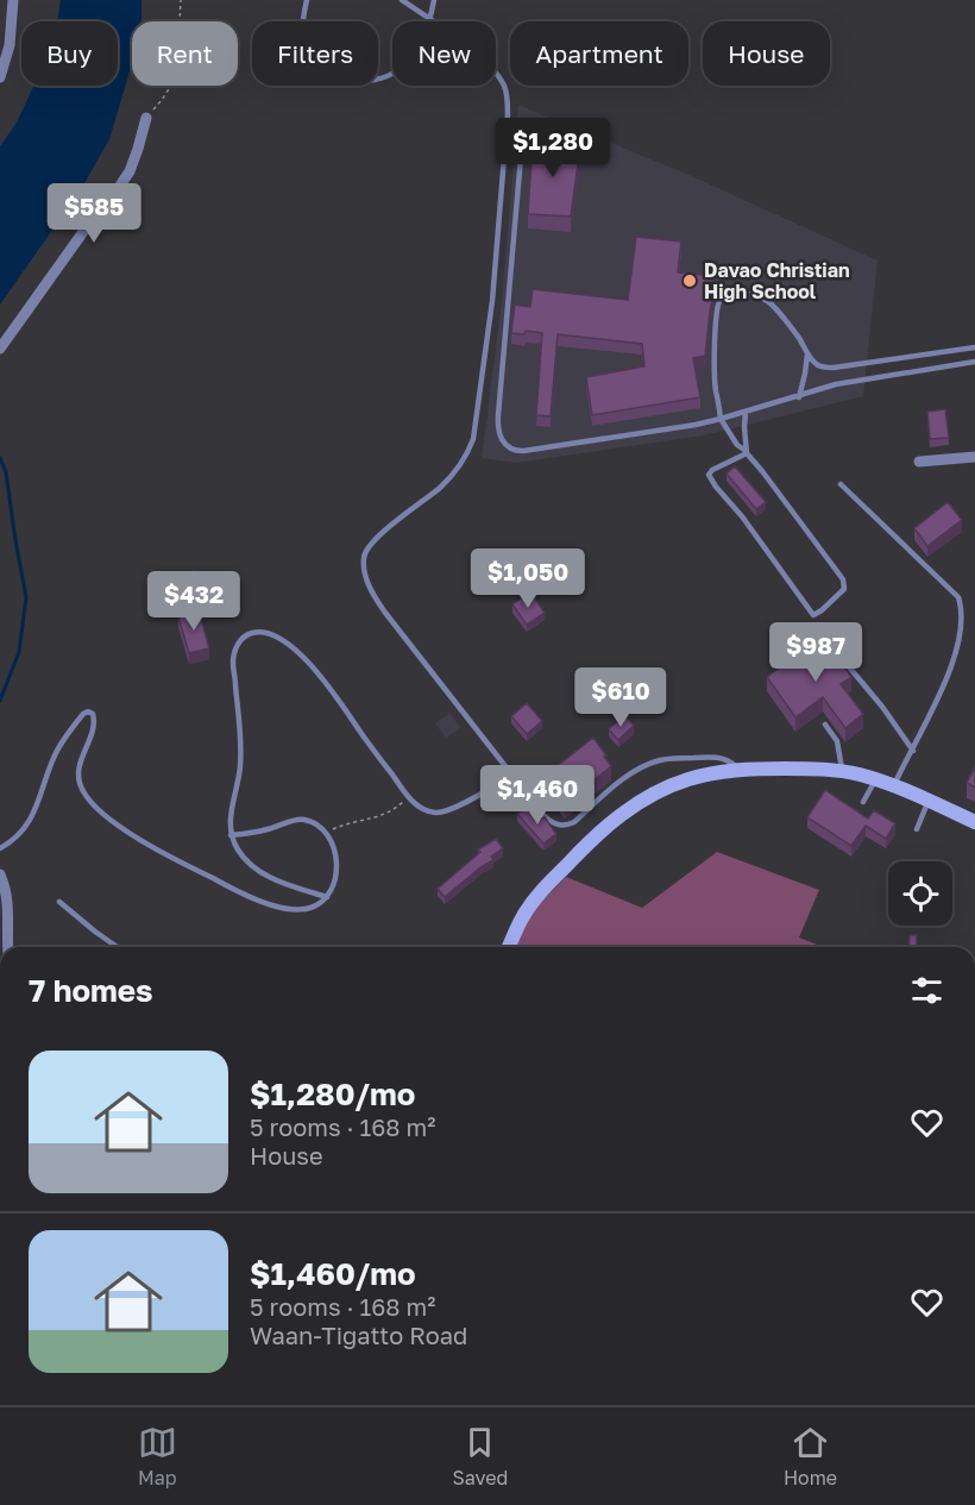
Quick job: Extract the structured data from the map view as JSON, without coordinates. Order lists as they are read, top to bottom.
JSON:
{
  "places": ["Davao Christian High School"],
  "page": {
    "chip": [
      "Buy",
      "Rent",
      "Filters",
      "New",
      "Apartment",
      "House"
    ],
    "price": [
      "$1,280",
      "$585",
      "$1,050",
      "$432",
      "$987",
      "$610",
      "$1,460"
    ],
    "heading": "7 homes",
    "list": [
      {
        "name": "$1,280/mo",
        "note": "5 rooms · 168 m² · House"
      },
      {
        "name": "$1,460/mo",
        "note": "5 rooms · 168 m² · Waan-Tigatto Road"
      }
    ],
    "tabs": ["Map", "Saved", "Home"]
  }
}
